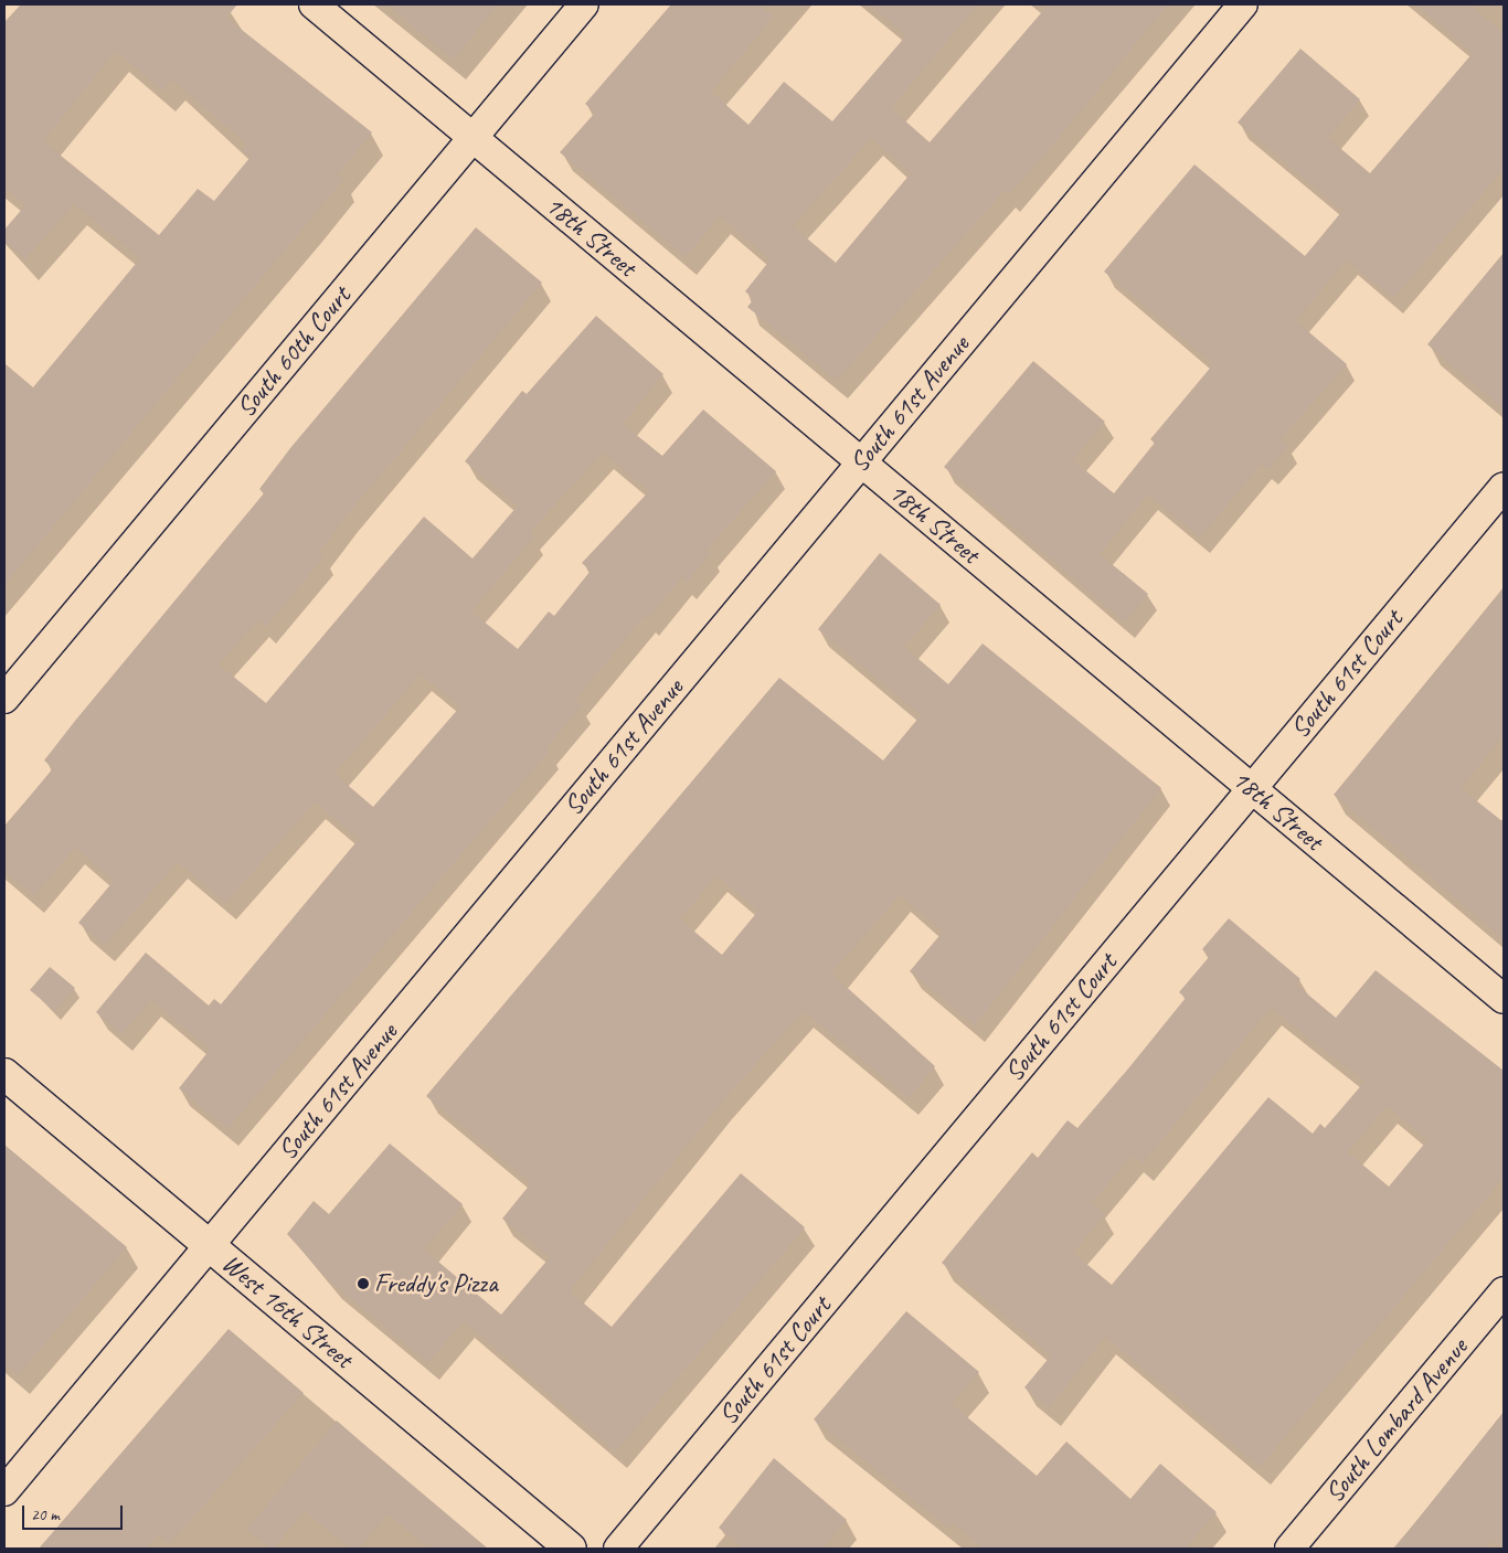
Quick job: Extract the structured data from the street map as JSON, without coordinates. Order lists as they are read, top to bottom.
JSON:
{
  "streets": {
    "street": [
      "18th Street",
      "South 60th Court",
      "South 61st Avenue",
      "South 61st Court",
      "West 16th Street",
      "South Lombard Avenue"
    ]
  },
  "crossings": [
    ["18th Street", "South 60th Court"],
    ["18th Street", "South 61st Avenue"],
    ["18th Street", "South 61st Court"],
    ["South 61st Avenue", "West 16th Street"]
  ],
  "places": ["Freddy's Pizza"],
  "scale_bar": "20 m"
}
